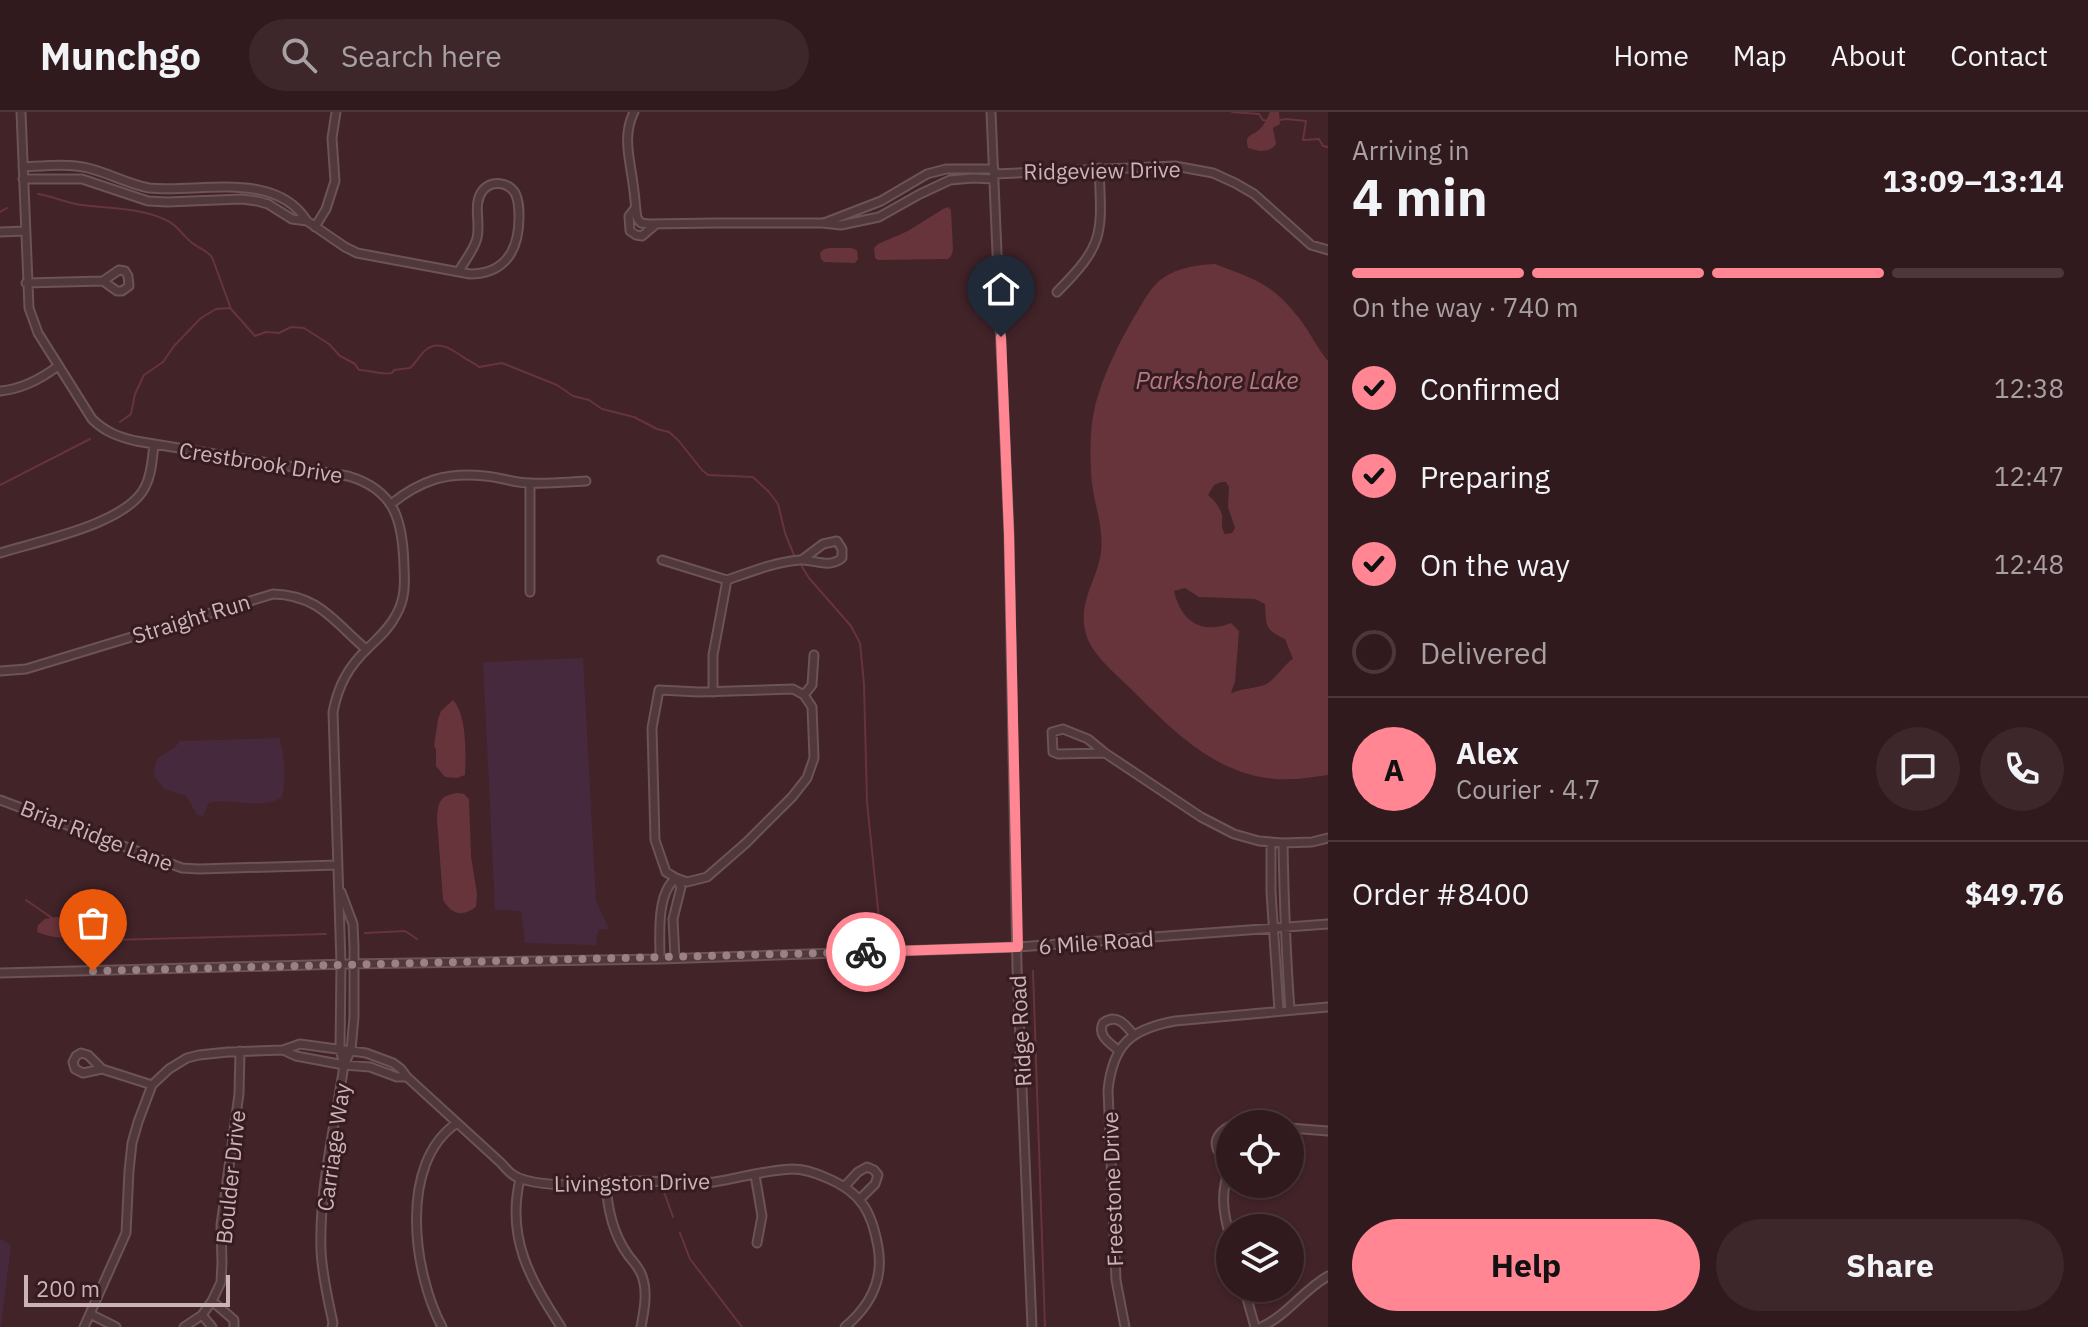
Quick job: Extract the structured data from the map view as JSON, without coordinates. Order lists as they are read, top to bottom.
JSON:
{
  "streets": {
    "street": [
      "Ridgeview Drive",
      "Crestbrook Drive",
      "Straight Run",
      "Briar Ridge Lane",
      "6 Mile Road",
      "Ridge Road",
      "Carriage Way",
      "Boulder Drive",
      "Livingston Drive",
      "Freestone Drive"
    ]
  },
  "crossings": [
    ["Ridgeview Drive", "Ridge Road"],
    ["6 Mile Road", "Ridge Road"],
    ["6 Mile Road", "Carriage Way"]
  ],
  "water": ["Parkshore Lake"],
  "scale_bar": "200 m",
  "page": {
    "header": "Munchgo",
    "search": "Search here",
    "nav": [
      "Home",
      "Map",
      "About",
      "Contact"
    ],
    "heading": ["4 min", "Arriving in", "13:09–13:14"],
    "panel": [
      "Alex",
      "Courier · 4.7",
      "Order #8400",
      "$49.76"
    ],
    "bar": "On the way · 740 m",
    "list": [
      ["Confirmed", "12:38"],
      ["Preparing", "12:47"],
      ["On the way", "12:48"],
      "Delivered"
    ],
    "round": "A",
    "buttons": ["Help", "Share"],
    "scale": "200 m"
  }
}
